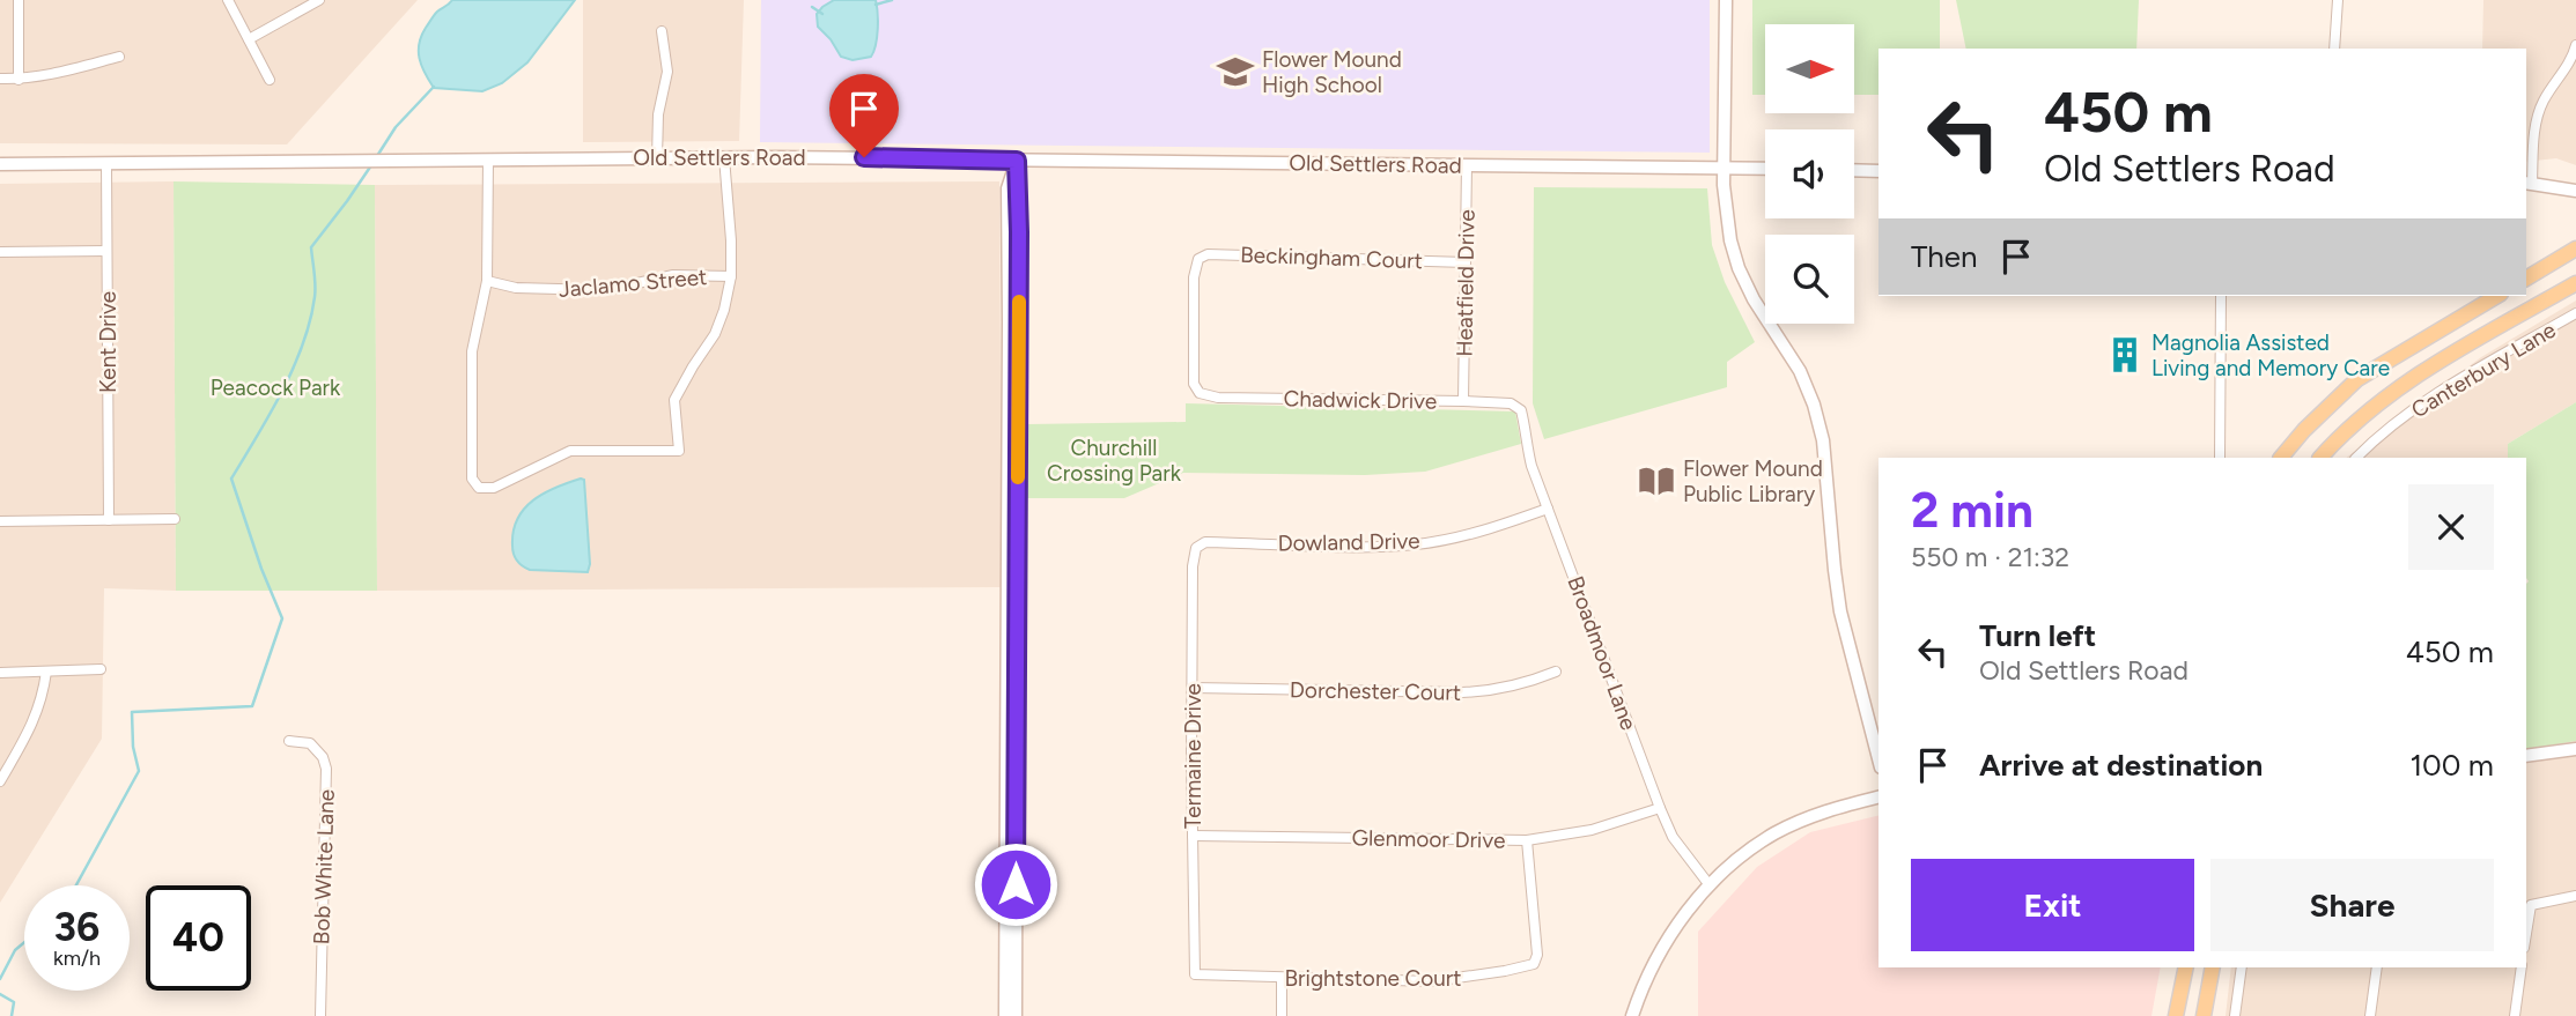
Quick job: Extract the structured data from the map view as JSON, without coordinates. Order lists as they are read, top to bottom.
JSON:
{
  "streets": {
    "street": [
      "Old Settlers Road",
      "Beckingham Court",
      "Jaclamo Street",
      "Heatfield Drive",
      "Kent Drive",
      "Canterbury Lane",
      "Chadwick Drive",
      "Dowland Drive",
      "Broadmoor Lane",
      "Dorchester Court",
      "Termaine Drive",
      "Glenmoor Drive",
      "Bob White Lane",
      "Brightstone Court"
    ]
  },
  "crossings": [
    ["Old Settlers Road", "Heatfield Drive"],
    ["Old Settlers Road", "Kent Drive"],
    ["Beckingham Court", "Heatfield Drive"],
    ["Beckingham Court", "Chadwick Drive"],
    ["Heatfield Drive", "Chadwick Drive"],
    ["Chadwick Drive", "Broadmoor Lane"],
    ["Dowland Drive", "Broadmoor Lane"],
    ["Dowland Drive", "Termaine Drive"],
    ["Broadmoor Lane", "Glenmoor Drive"],
    ["Dorchester Court", "Termaine Drive"],
    ["Termaine Drive", "Glenmoor Drive"],
    ["Termaine Drive", "Brightstone Court"],
    ["Glenmoor Drive", "Brightstone Court"]
  ],
  "parks": ["Peacock Park", "Churchill Crossing Park"],
  "places": {
    "school or university": ["Flower Mound High School"],
    "building": ["Magnolia Assisted Living and Memory Care"],
    "library": ["Flower Mound Public Library"]
  },
  "north": "right",
  "page": {
    "turn": ["450 m", "Old Settlers Road"],
    "then": "Then",
    "heading": ["2 min", "550 m · 21:32"],
    "list": [
      {
        "name": "Turn left",
        "note": "Old Settlers Road",
        "value": "450 m"
      },
      {
        "name": "Arrive at destination",
        "value": "100 m"
      }
    ],
    "buttons": ["Exit", "Share"],
    "speed": "36 km/h",
    "limit": "40"
  }
}
